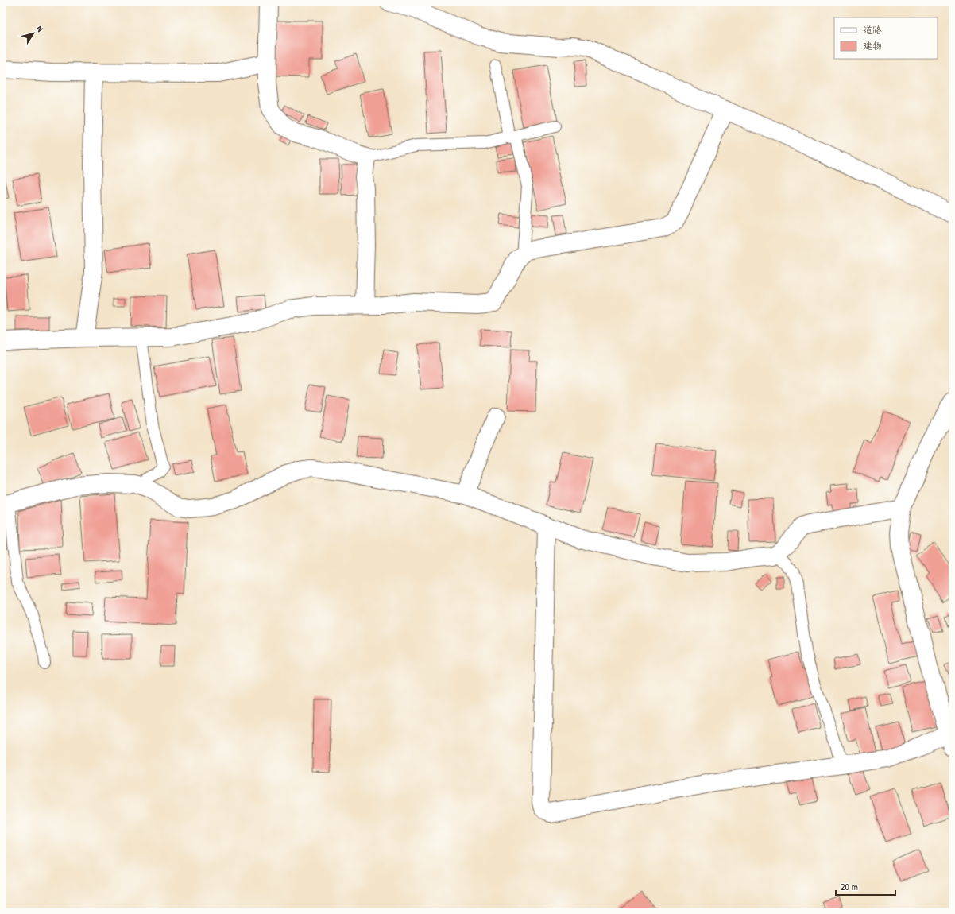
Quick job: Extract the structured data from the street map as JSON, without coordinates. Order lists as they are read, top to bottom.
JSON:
{
  "legend": ["道路", "建物"],
  "scale_bar": "20 m",
  "north": "top right"
}
